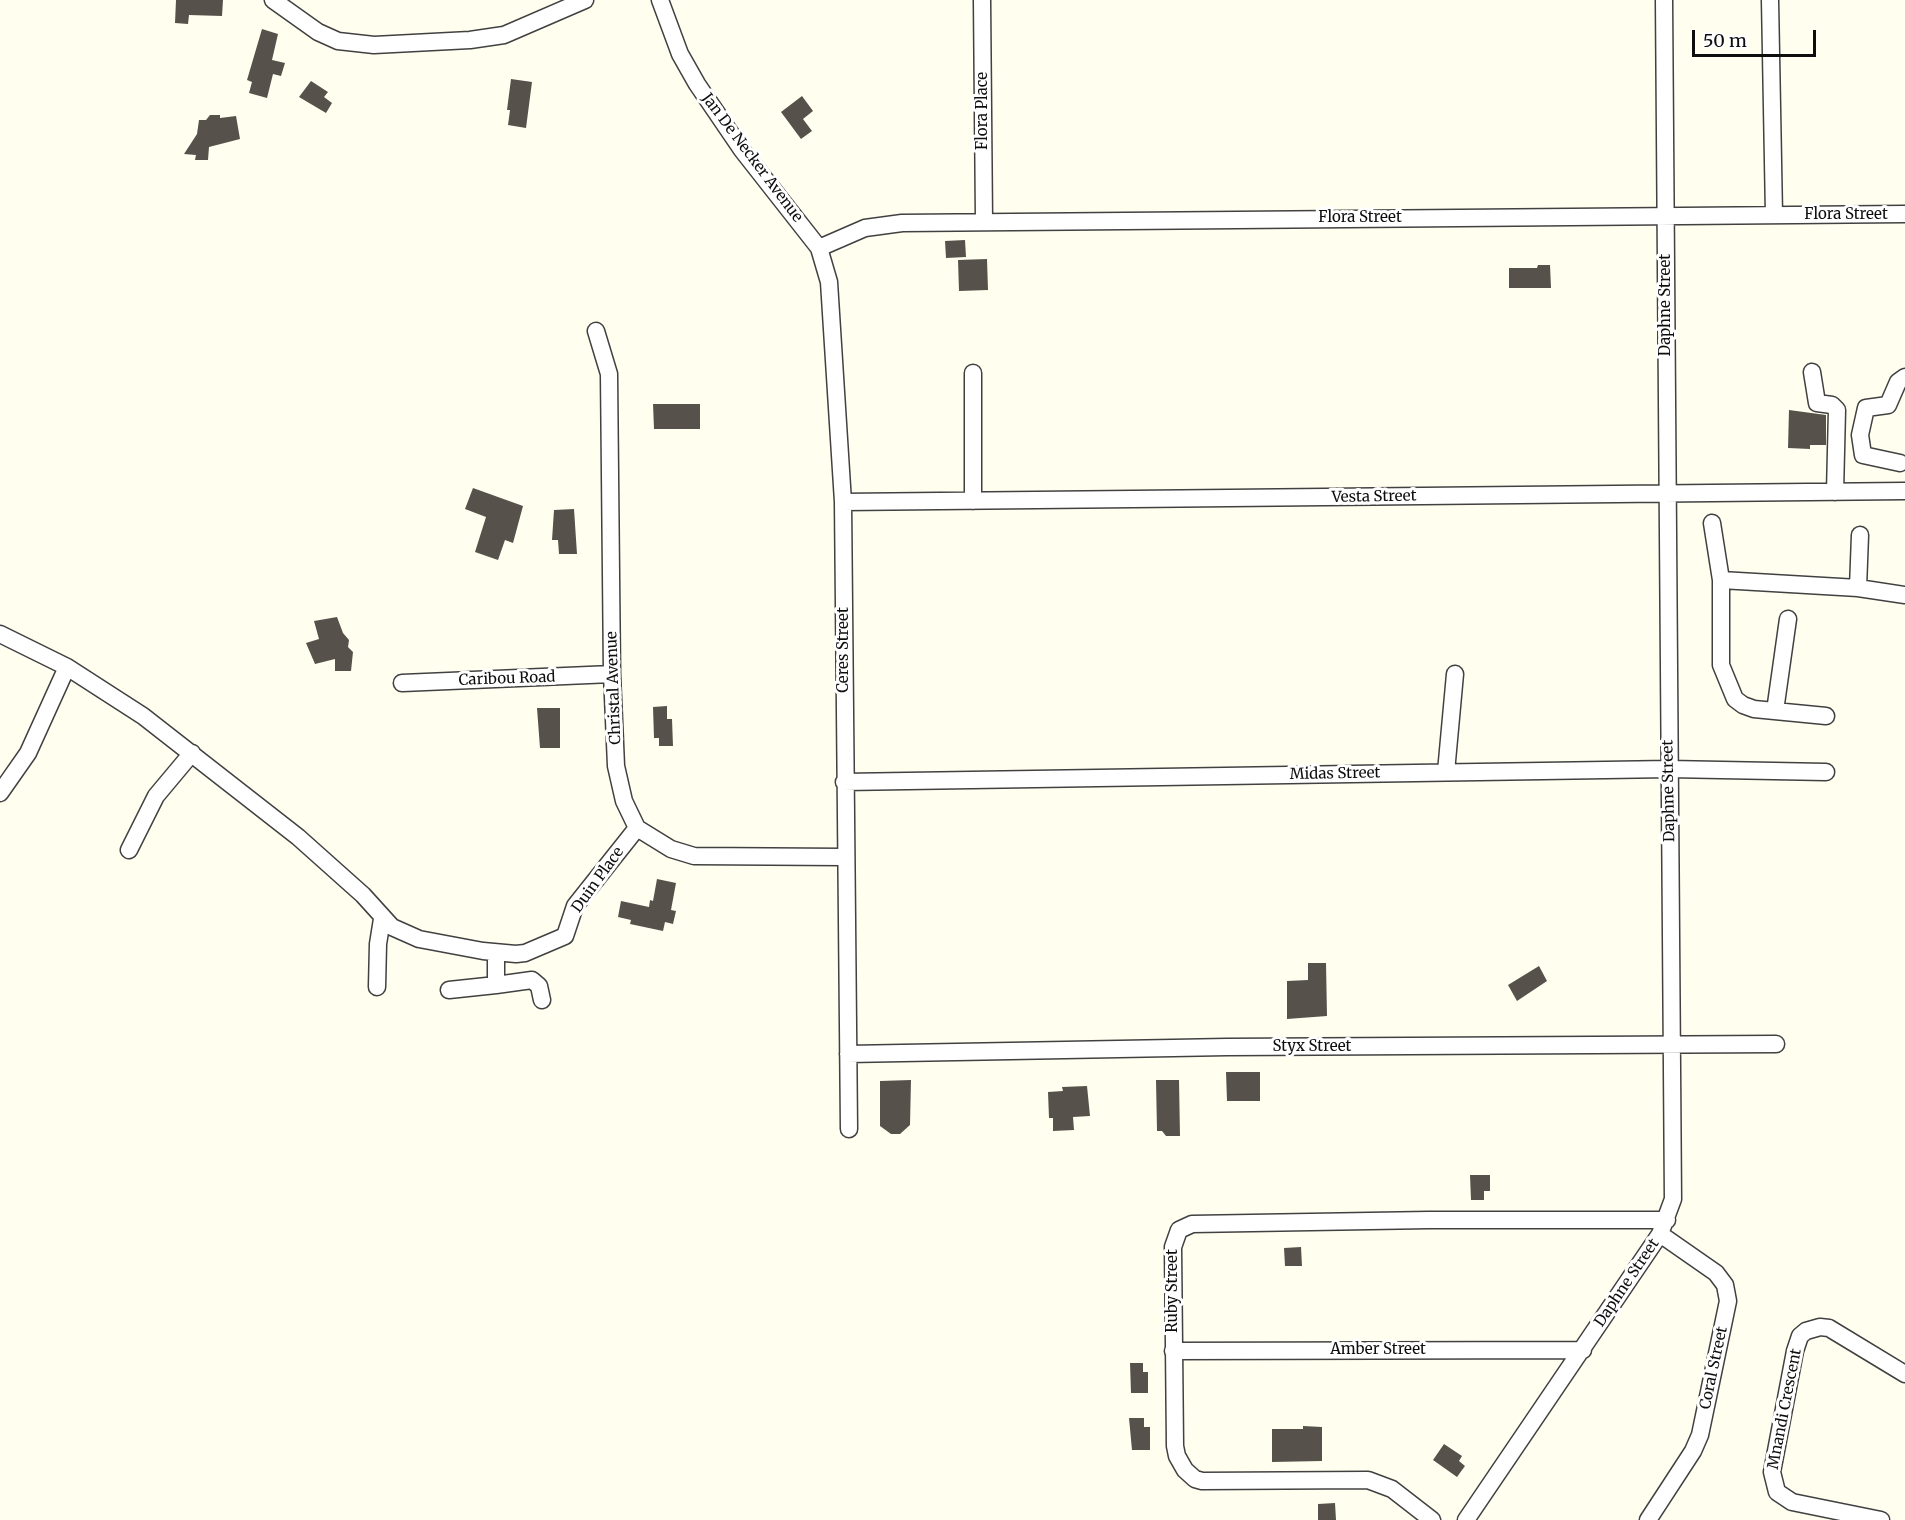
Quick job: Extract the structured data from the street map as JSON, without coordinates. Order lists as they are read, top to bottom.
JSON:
{
  "streets": {
    "street": [
      "Flora Place",
      "Jan De Necker Avenue",
      "Flora Street",
      "Daphne Street",
      "Vesta Street",
      "Ceres Street",
      "Caribou Road",
      "Christal Avenue",
      "Midas Street",
      "Duin Place",
      "Styx Street",
      "Ruby Street",
      "Amber Street",
      "Coral Street",
      "Mnandi Crescent"
    ]
  },
  "crossings": [
    ["Flora Place", "Flora Street"],
    ["Jan De Necker Avenue", "Flora Street"],
    ["Jan De Necker Avenue", "Ceres Street"],
    ["Flora Street", "Daphne Street"],
    ["Flora Street", "Ceres Street"],
    ["Daphne Street", "Vesta Street"],
    ["Daphne Street", "Midas Street"],
    ["Daphne Street", "Styx Street"],
    ["Daphne Street", "Ruby Street"],
    ["Daphne Street", "Amber Street"],
    ["Daphne Street", "Coral Street"],
    ["Vesta Street", "Ceres Street"],
    ["Ceres Street", "Midas Street"],
    ["Ceres Street", "Styx Street"],
    ["Caribou Road", "Christal Avenue"],
    ["Christal Avenue", "Duin Place"],
    ["Ruby Street", "Amber Street"],
    ["Ruby Street", "Coral Street"]
  ],
  "scale_bar": "50 m"
}
